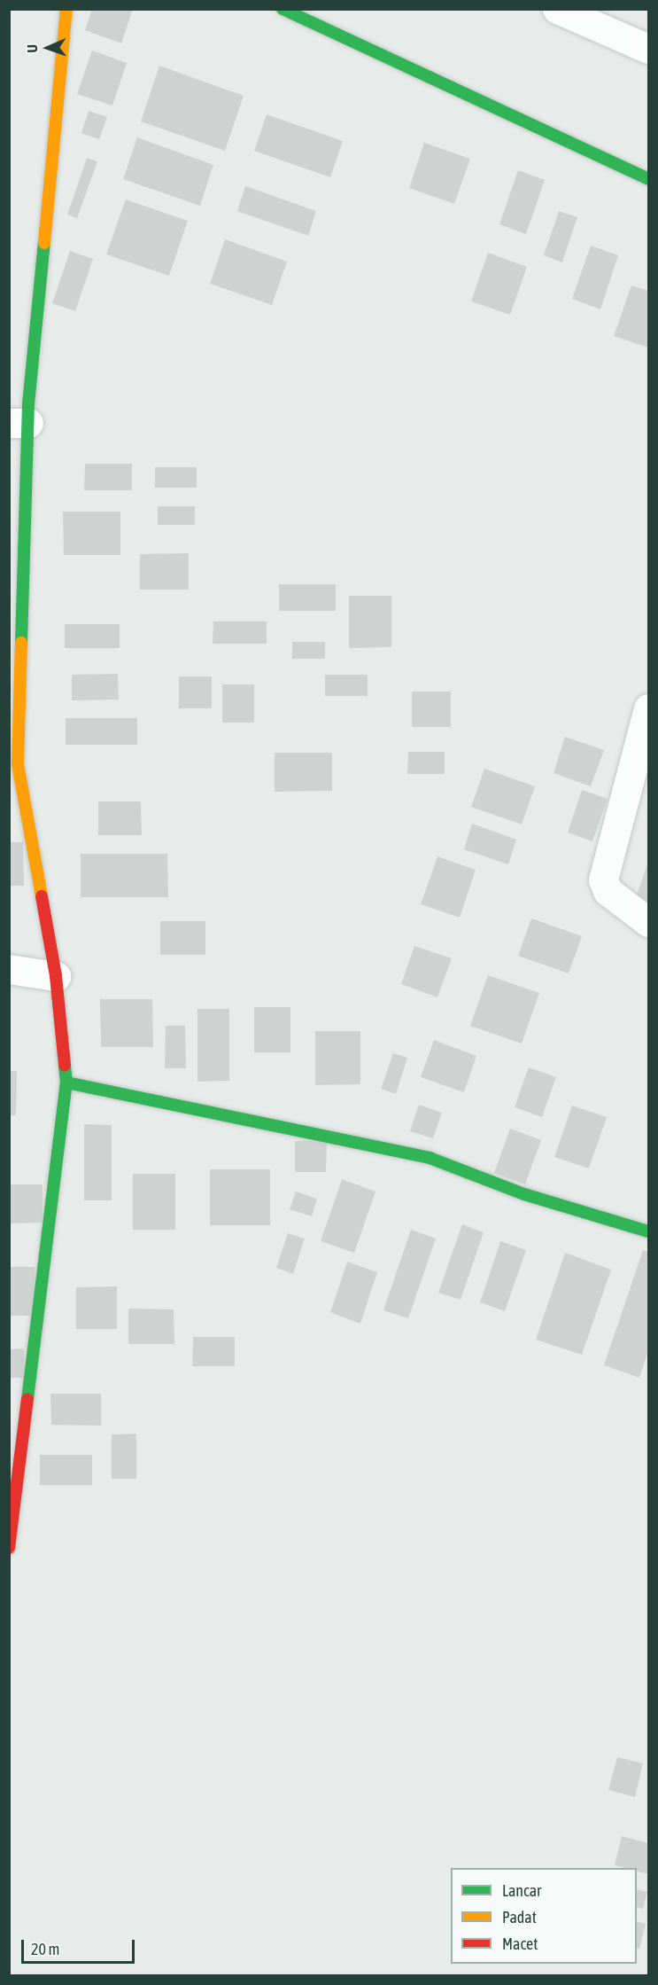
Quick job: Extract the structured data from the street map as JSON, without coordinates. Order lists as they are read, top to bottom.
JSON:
{
  "legend": ["Lancar", "Padat", "Macet"],
  "scale_bar": "20 m",
  "north": "left"
}
